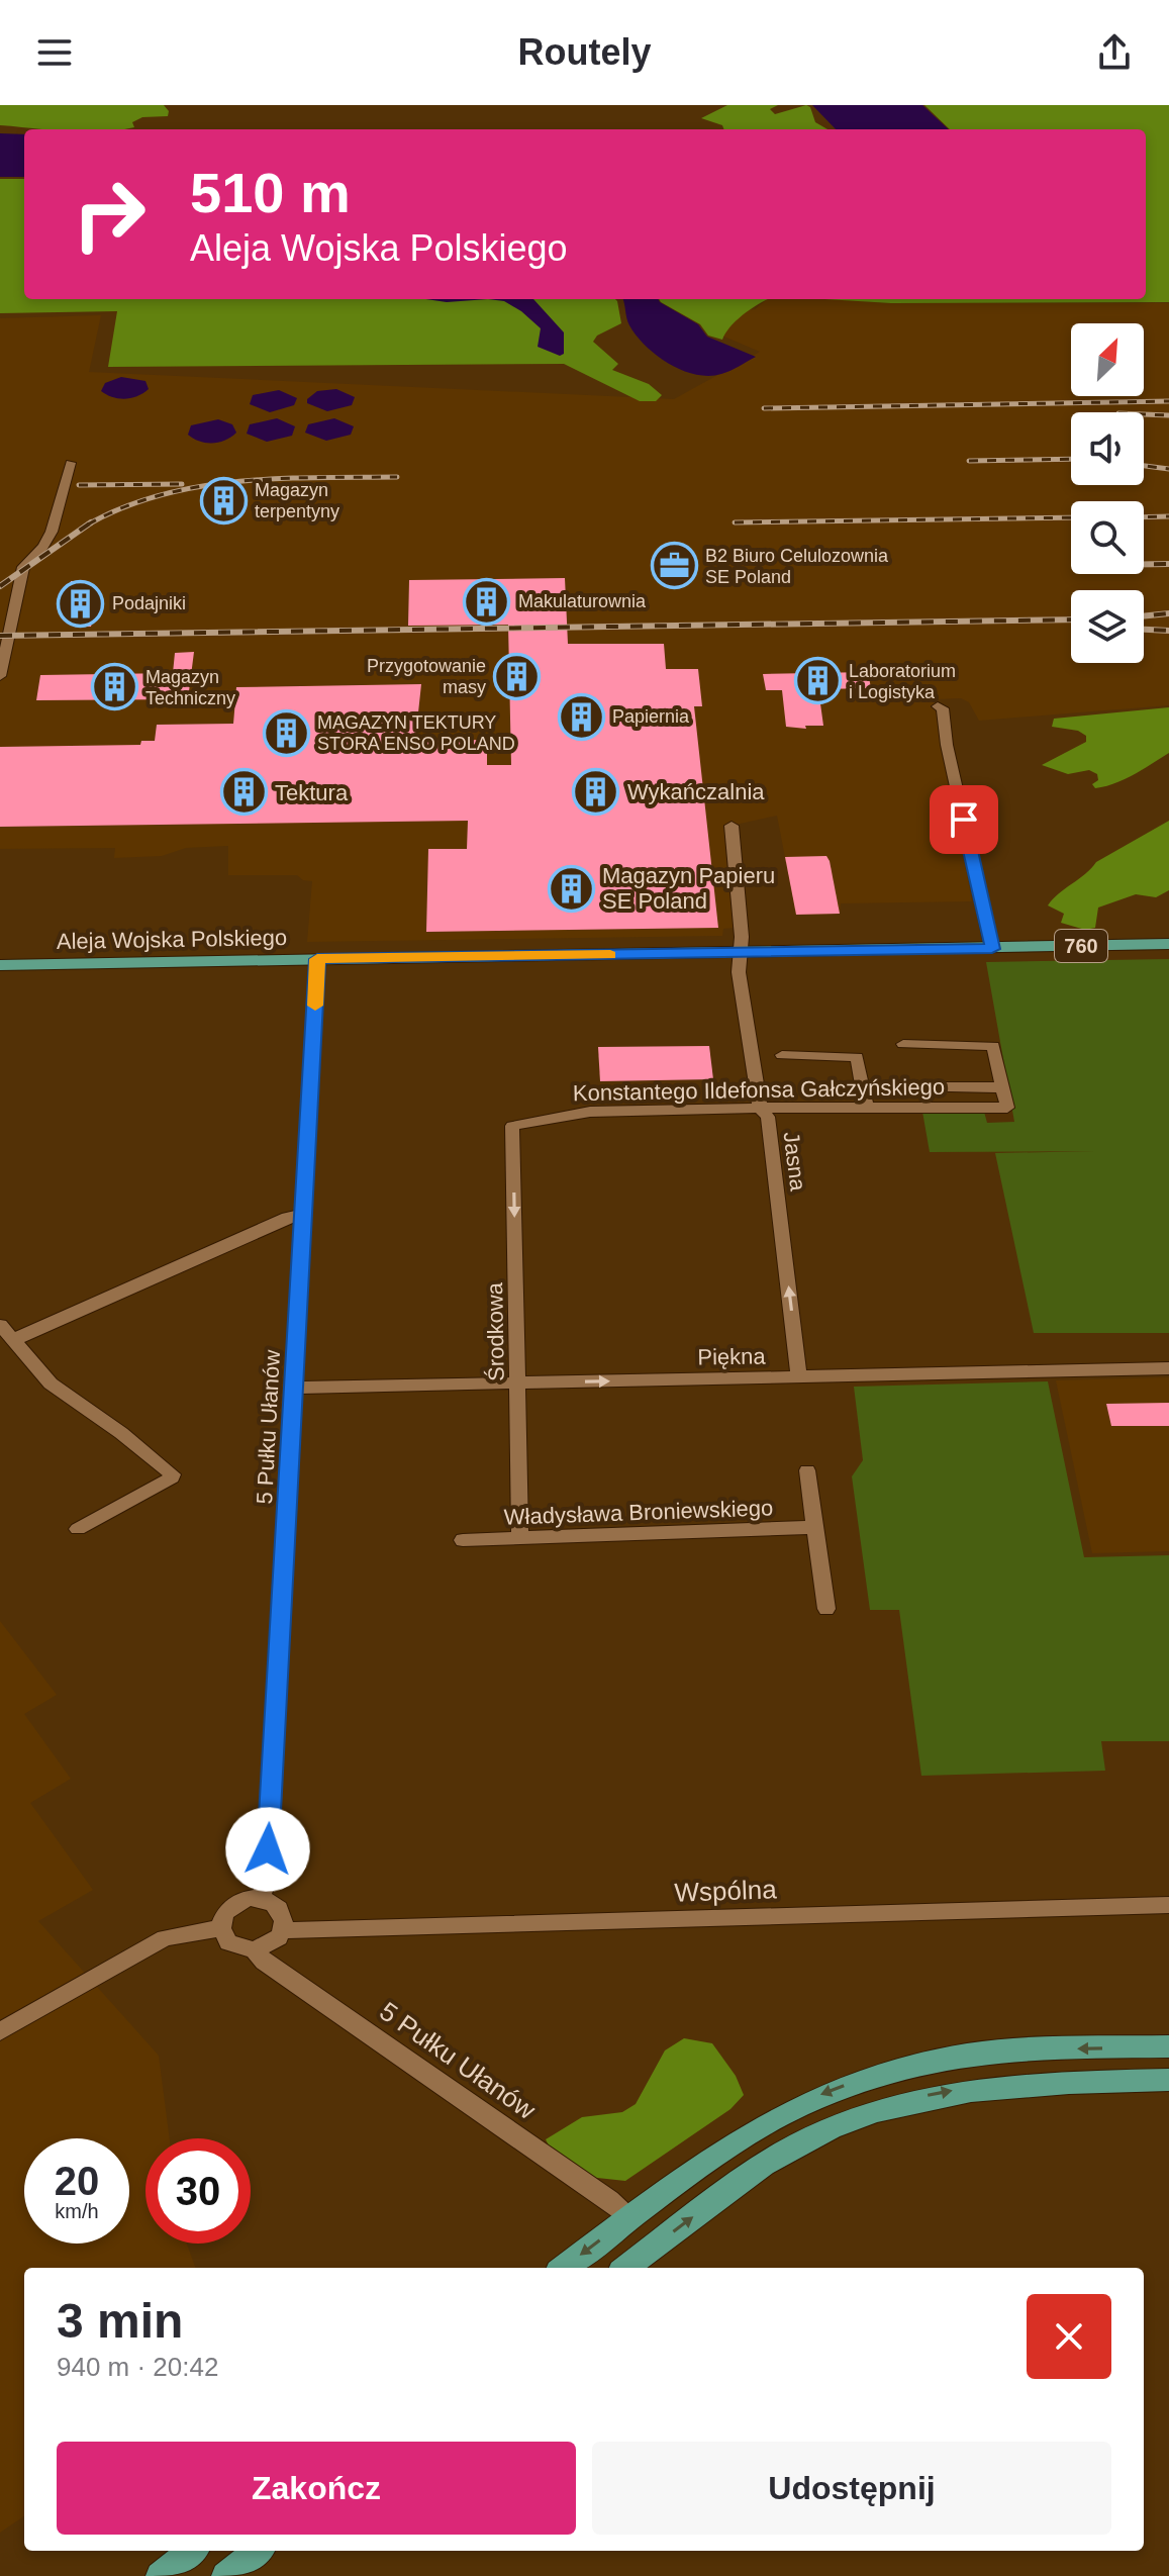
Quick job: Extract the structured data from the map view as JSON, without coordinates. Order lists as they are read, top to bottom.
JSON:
{
  "streets": {
    "main road": ["Aleja Wojska Polskiego", "760"],
    "street": [
      "Konstantego Ildefonsa Gałczyńskiego",
      "Jasna",
      "Środkowa",
      "Piękna",
      "5 Pułku Ułanów",
      "Władysława Broniewskiego",
      "Wspólna"
    ]
  },
  "crossings": [
    ["Aleja Wojska Polskiego", "Jasna"],
    ["Aleja Wojska Polskiego", "5 Pułku Ułanów"],
    ["Konstantego Ildefonsa Gałczyńskiego", "Jasna"],
    ["Konstantego Ildefonsa Gałczyńskiego", "Środkowa"],
    ["Jasna", "Piękna"],
    ["Środkowa", "Piękna"],
    ["Środkowa", "Władysława Broniewskiego"],
    ["Piękna", "5 Pułku Ułanów"],
    ["5 Pułku Ułanów", "Wspólna"]
  ],
  "one_way": ["Jasna", "Środkowa"],
  "places": {
    "building": [
      "Magazyn terpentyny",
      "Makulaturownia",
      "Podajniki",
      "Przygotowanie masy",
      "Laboratorium i Logistyka",
      "Magazyn Techniczny",
      "Papiernia",
      "MAGAZYN TEKTURY STORA ENSO POLAND",
      "Wykańczalnia",
      "Tektura",
      "Magazyn Papieru SE Poland"
    ],
    "office": ["B2 Biuro Celulozownia SE Poland"]
  },
  "north": "top right",
  "page": {
    "header": "Routely",
    "turn": ["510 m", "Aleja Wojska Polskiego"],
    "speed": "20 km/h",
    "limit": "30",
    "heading": ["3 min", "940 m · 20:42"],
    "buttons": ["Zakończ", "Udostępnij"]
  }
}
